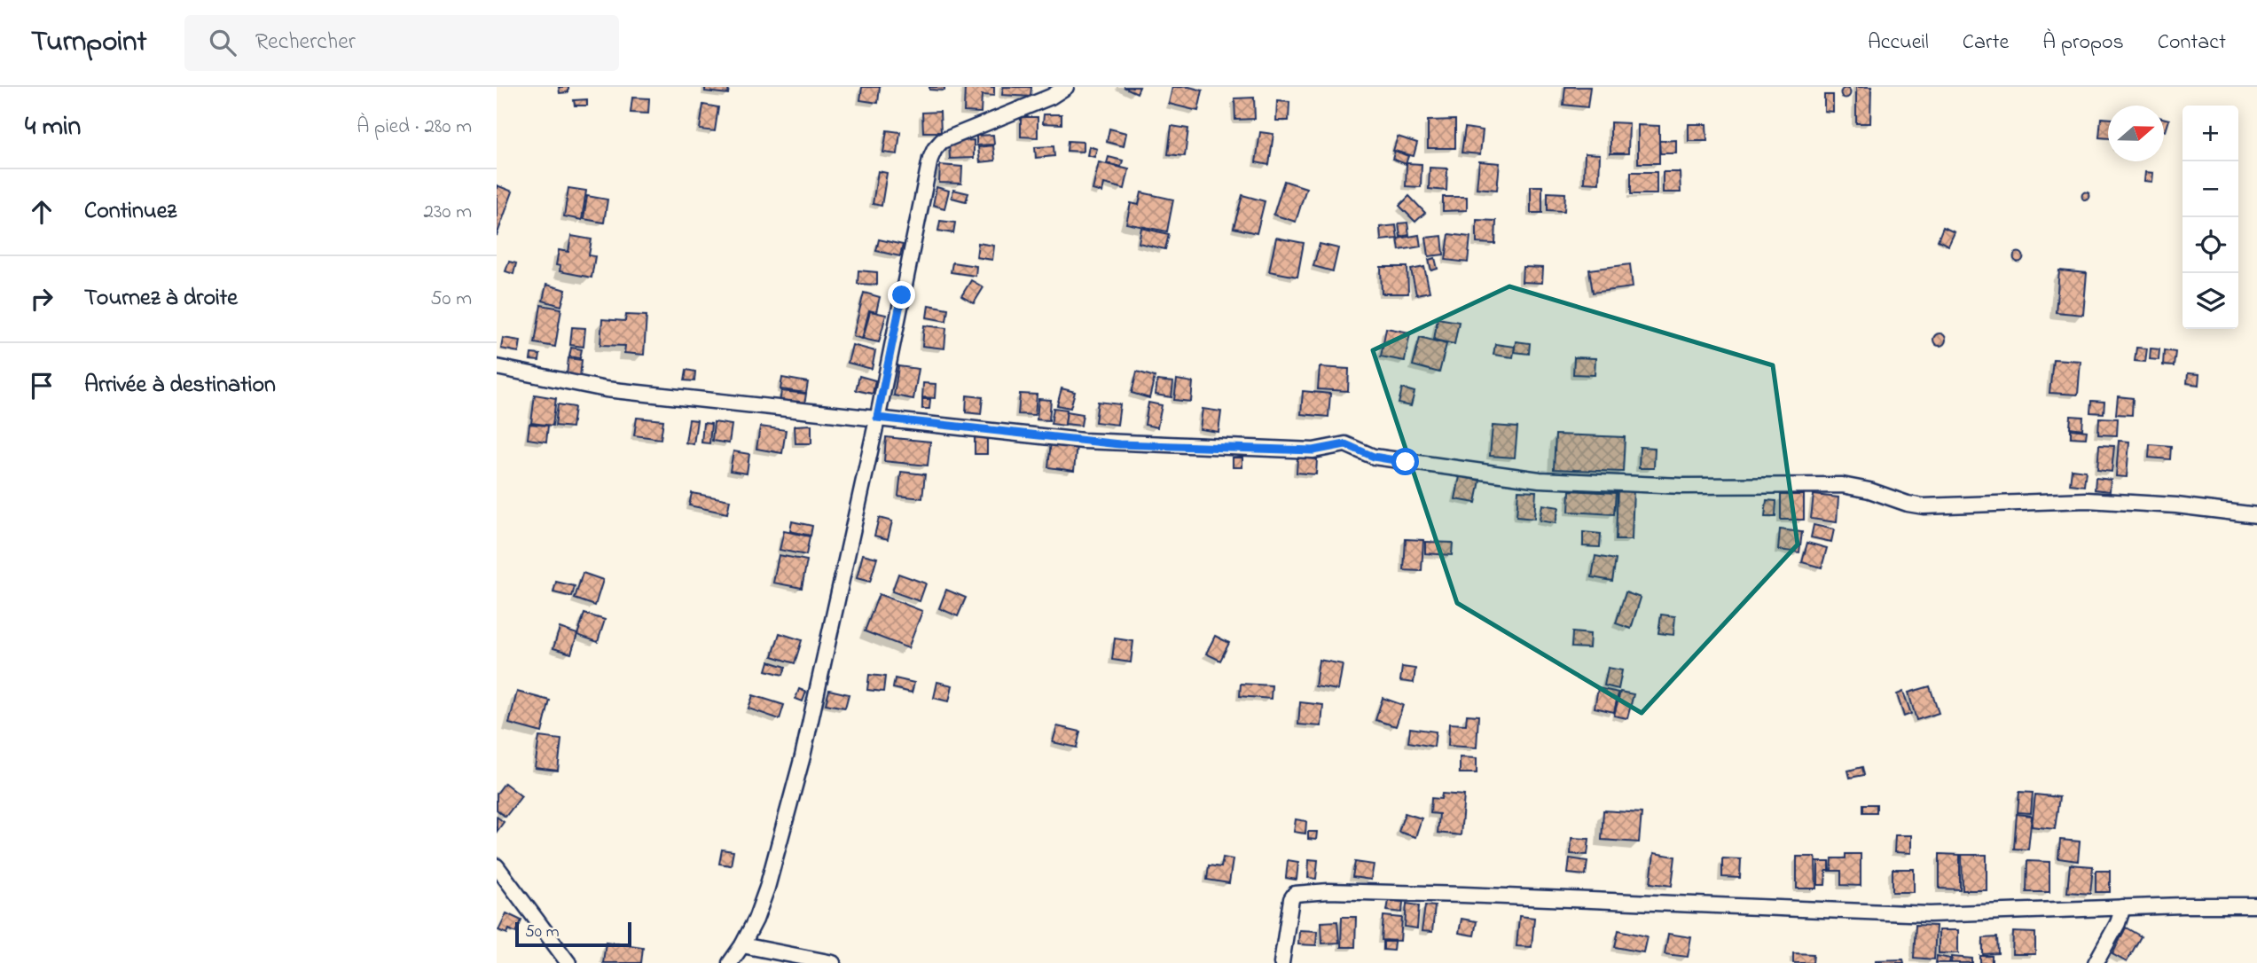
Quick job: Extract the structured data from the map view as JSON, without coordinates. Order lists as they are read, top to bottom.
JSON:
{
  "scale_bar": "50 m",
  "north": "right",
  "page": {
    "header": "Turnpoint",
    "search": "Rechercher",
    "nav": [
      "Accueil",
      "Carte",
      "À propos",
      "Contact"
    ],
    "heading": ["4 min", "À pied · 280 m"],
    "map_buttons": ["+", "−"],
    "list": [
      ["Continuez", "230 m"],
      ["Tournez à droite", "50 m"],
      "Arrivée à destination"
    ],
    "scale": "50 m"
  }
}
